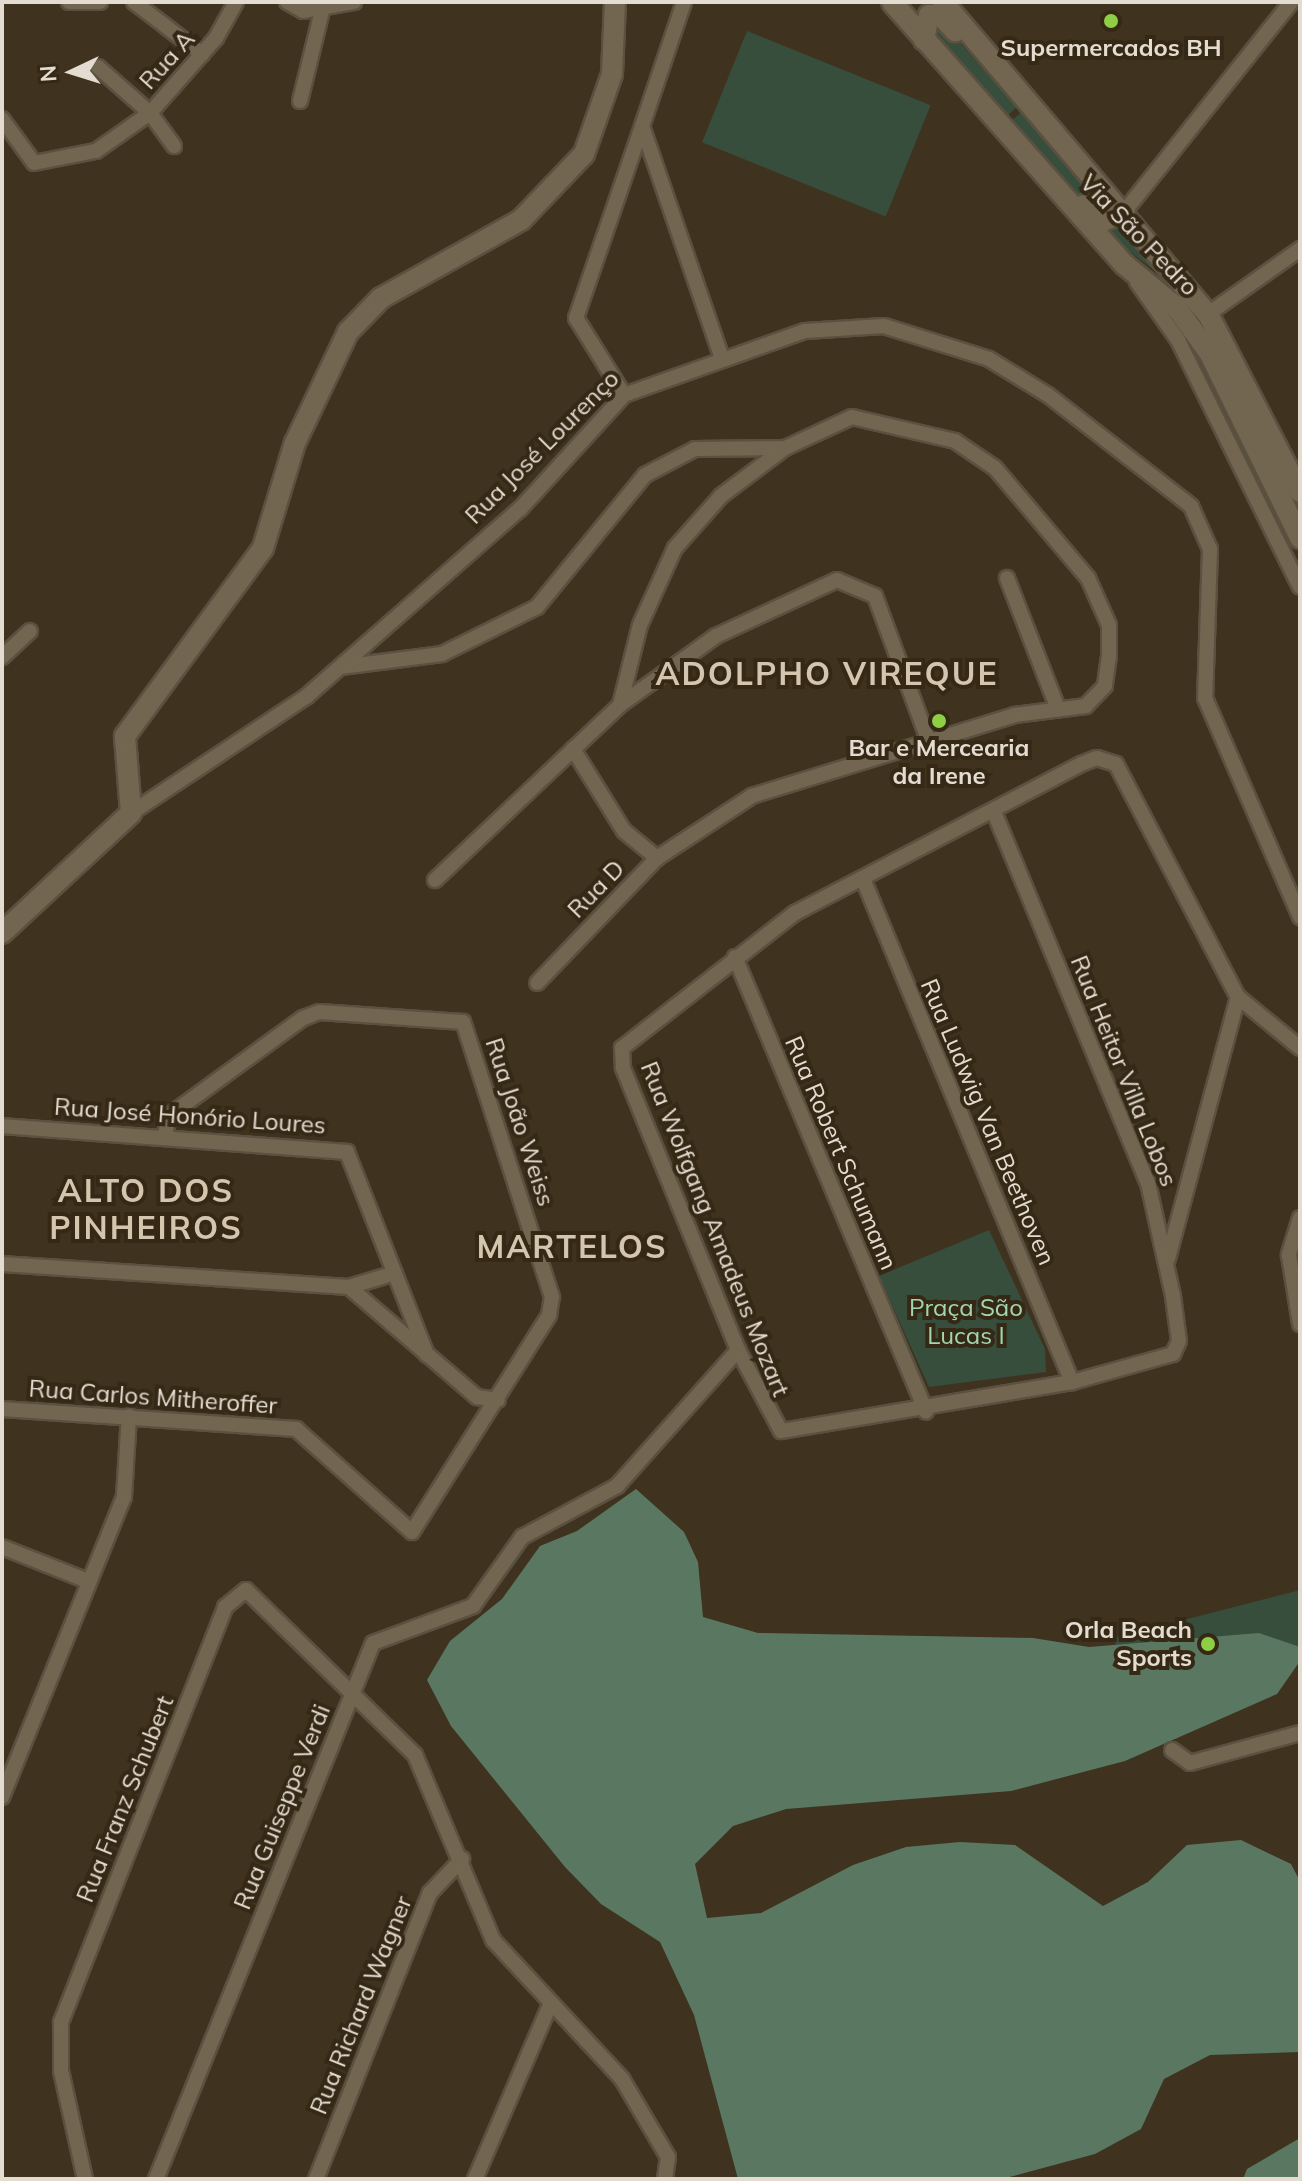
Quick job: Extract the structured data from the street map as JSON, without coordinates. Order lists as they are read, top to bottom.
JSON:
{
  "streets": {
    "main road": ["Via São Pedro", "Rua José Lourenço"],
    "street": [
      "Rua A",
      "Rua D",
      "Rua Heitor Villa Lobos",
      "Rua José Honório Loures",
      "Rua João Weiss",
      "Rua Ludwig Van Beethoven",
      "Rua Robert Schumann",
      "Rua Wolfgang Amadeus Mozart",
      "Rua Carlos Mitheroffer",
      "Rua Franz Schubert",
      "Rua Guiseppe Verdi",
      "Rua Richard Wagner"
    ]
  },
  "crossings": [
    ["Rua Heitor Villa Lobos", "Rua Wolfgang Amadeus Mozart"],
    ["Rua José Honório Loures", "Rua João Weiss"],
    ["Rua João Weiss", "Rua Carlos Mitheroffer"],
    ["Rua Ludwig Van Beethoven", "Rua Wolfgang Amadeus Mozart"],
    ["Rua Robert Schumann", "Rua Wolfgang Amadeus Mozart"],
    ["Rua Franz Schubert", "Rua Guiseppe Verdi"],
    ["Rua Guiseppe Verdi", "Rua Richard Wagner"]
  ],
  "districts": ["ADOLPHO VIREQUE", "ALTO DOS PINHEIROS", "MARTELOS"],
  "parks": ["Praça São Lucas I"],
  "places": ["Supermercados BH", "Bar e Mercearia da Irene", "Orla Beach Sports"],
  "north": "left"
}
